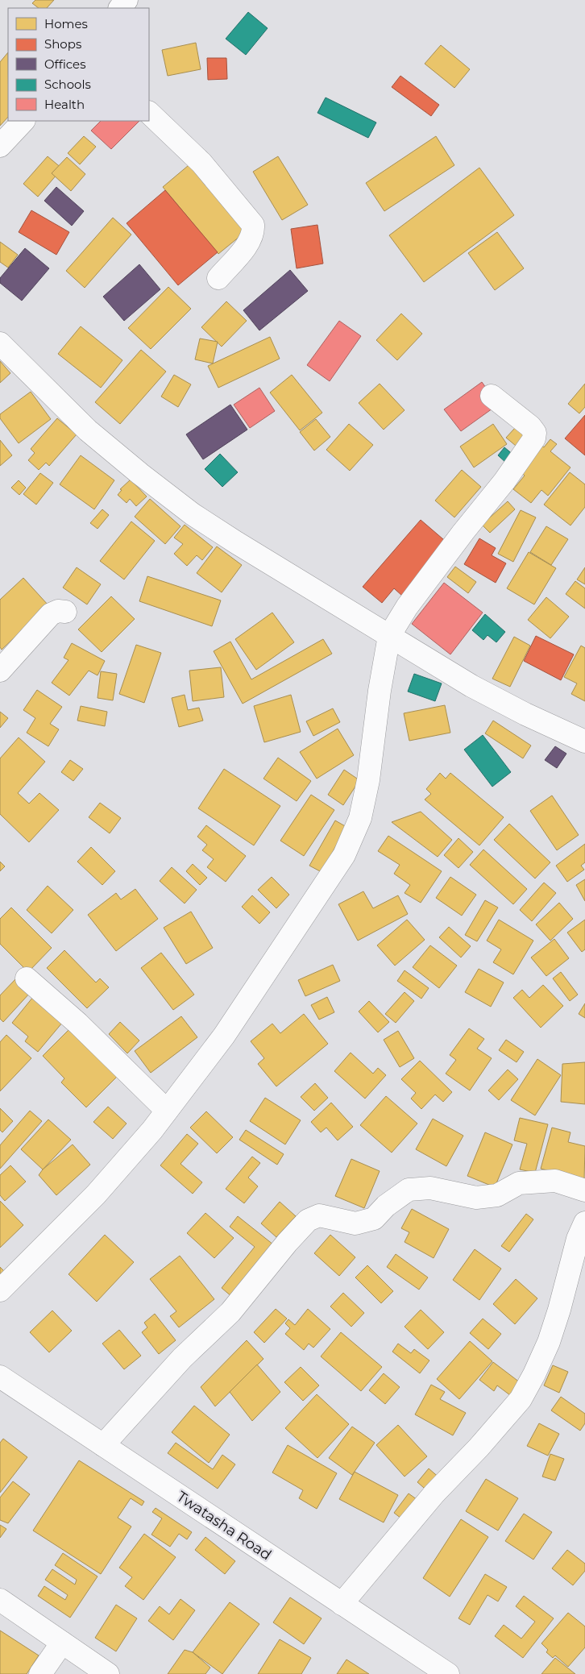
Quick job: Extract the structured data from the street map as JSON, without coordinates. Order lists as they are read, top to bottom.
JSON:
{
  "streets": {
    "street": ["Twatasha Road"]
  },
  "legend": [
    "Homes",
    "Shops",
    "Offices",
    "Schools",
    "Health"
  ]
}
